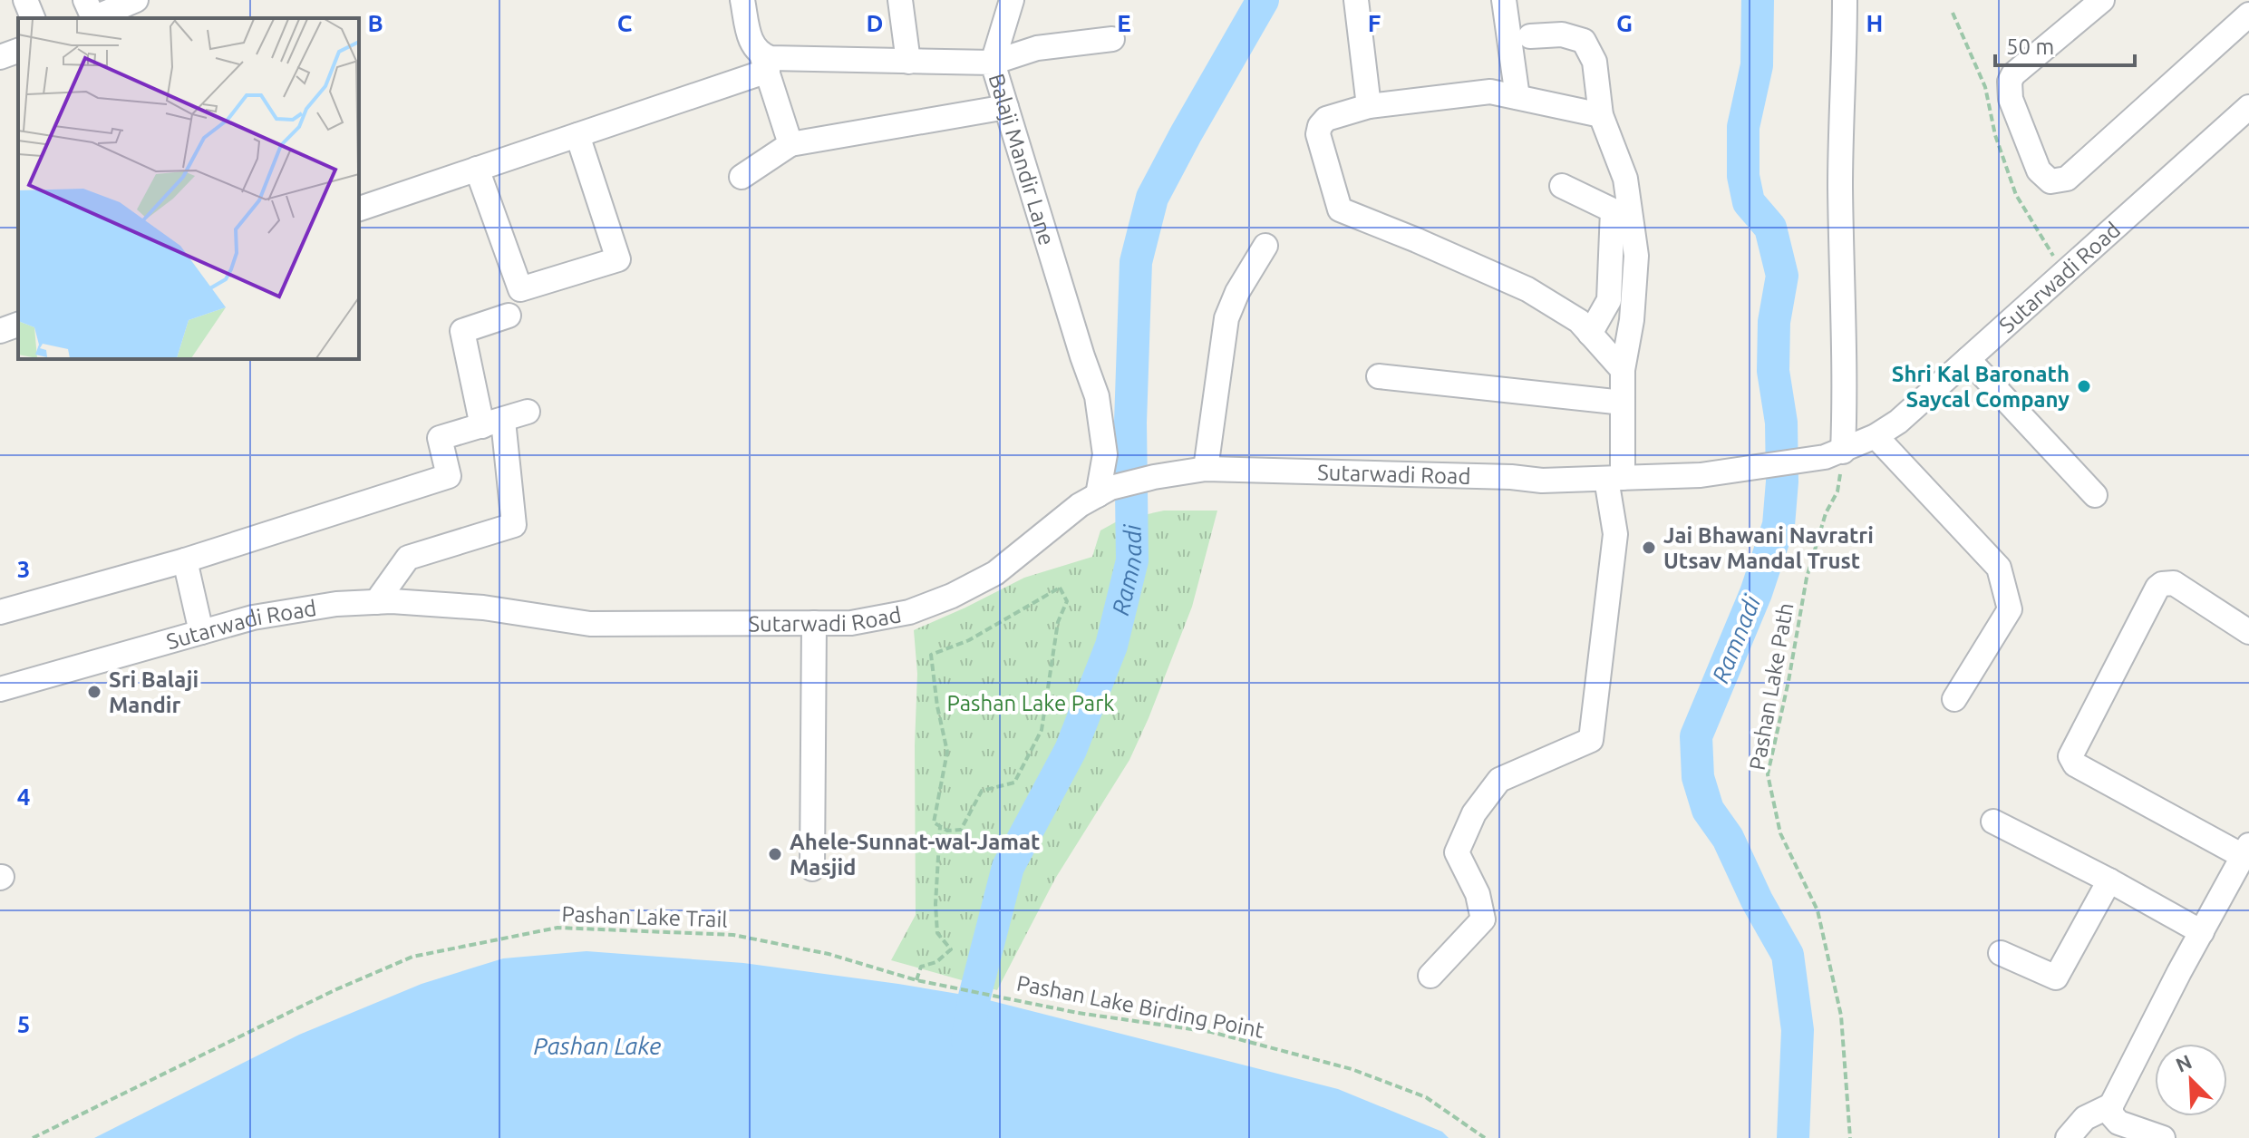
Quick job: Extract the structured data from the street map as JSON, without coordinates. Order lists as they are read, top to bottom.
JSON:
{
  "streets": {
    "street": ["Balaji Mandir Lane", "Sutarwadi Road"],
    "path": ["Pashan Lake Path", "Pashan Lake Trail", "Pashan Lake Birding Point"]
  },
  "crossings": [
    ["Balaji Mandir Lane", "Sutarwadi Road"],
    ["Sutarwadi Road", "Pashan Lake Path"],
    ["Pashan Lake Trail", "Pashan Lake Birding Point"]
  ],
  "water": ["Ramnadi", "Pashan Lake"],
  "parks": ["Pashan Lake Park"],
  "places": [
    "Shri Kal Baronath Saycal Company",
    "Jai Bhawani Navratri Utsav Mandal Trust",
    "Sri Balaji Mandir",
    "Ahele-Sunnat-wal-Jamat Masjid"
  ],
  "scale_bar": "50 m",
  "north": "top left",
  "grid": {
    "columns": [
      "B",
      "C",
      "D",
      "E",
      "F",
      "G",
      "H"
    ],
    "rows": ["3", "4", "5"]
  }
}
